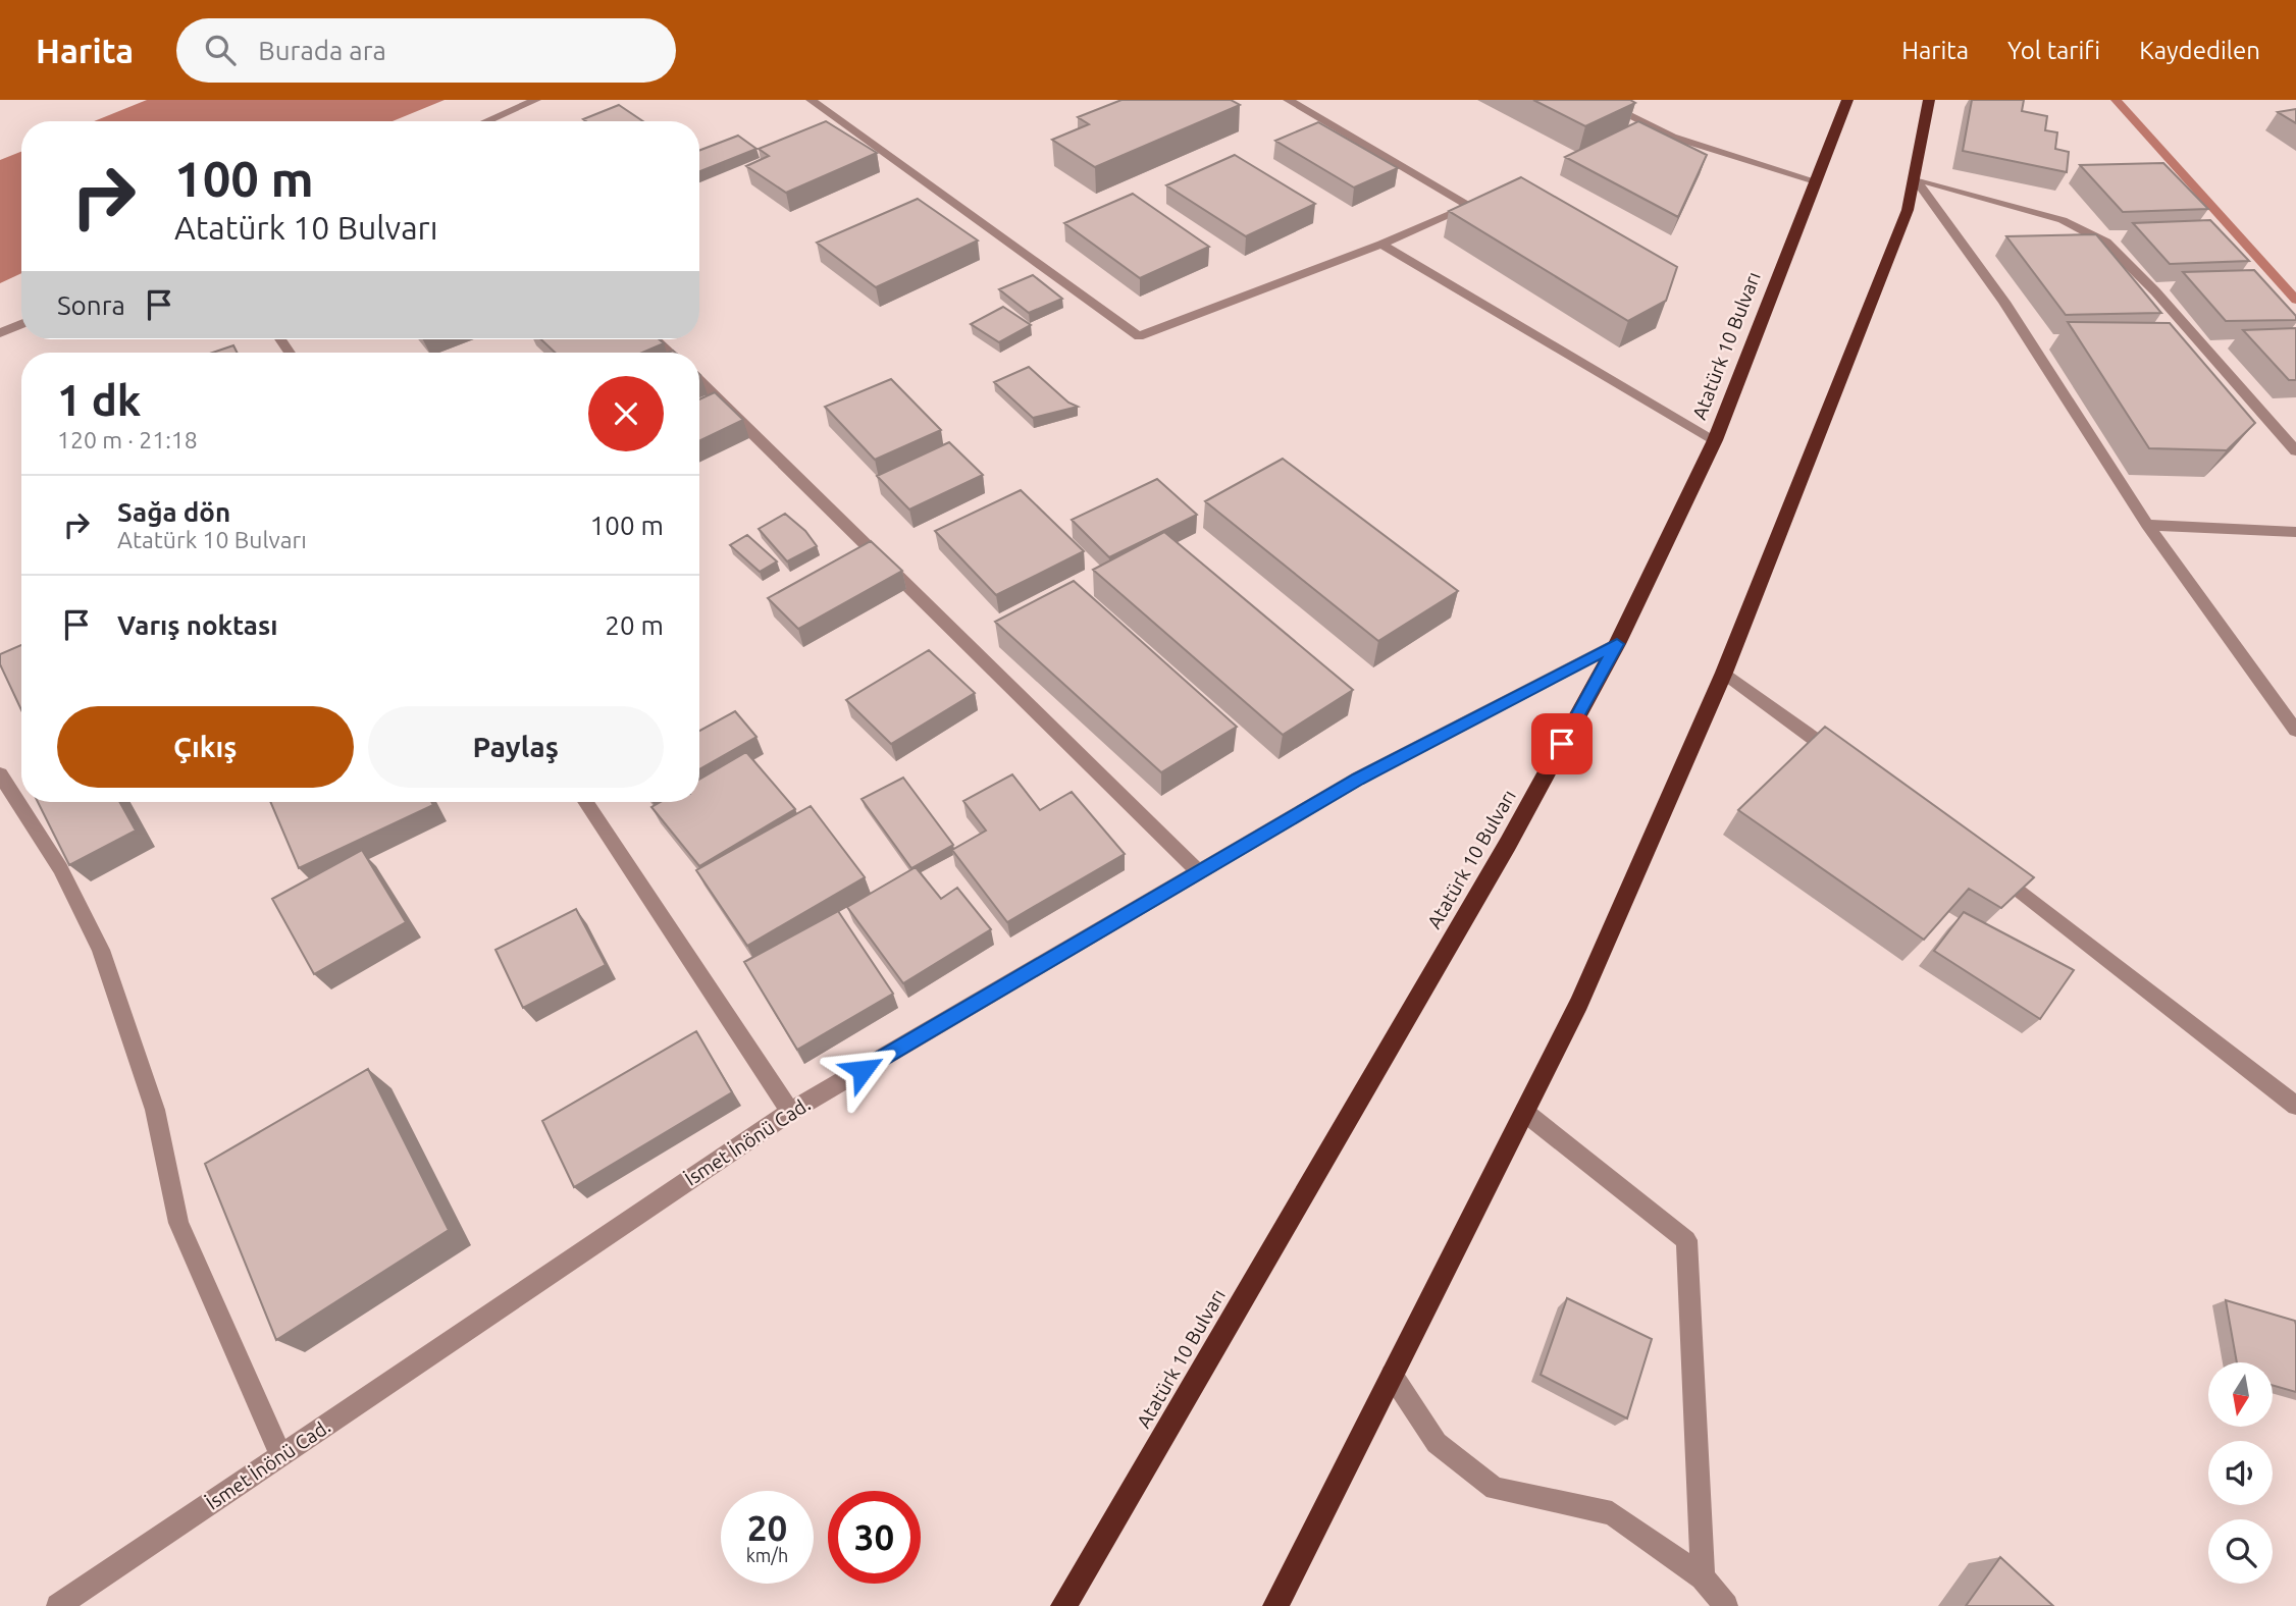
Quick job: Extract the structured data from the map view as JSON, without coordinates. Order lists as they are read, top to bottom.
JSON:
{
  "streets": {
    "highway": ["Atatürk 10 Bulvarı"],
    "street": ["İsmet İnönü Cad."]
  },
  "crossings": [
    ["Atatürk 10 Bulvarı", "İsmet İnönü Cad."]
  ],
  "north": "bottom",
  "page": {
    "header": "Harita",
    "search": "Burada ara",
    "nav": ["Harita", "Yol tarifi", "Kaydedilen"],
    "turn": ["100 m", "Atatürk 10 Bulvarı"],
    "then": "Sonra",
    "heading": ["1 dk", "120 m · 21:18"],
    "list": [
      {
        "name": "Sağa dön",
        "note": "Atatürk 10 Bulvarı",
        "value": "100 m"
      },
      {
        "name": "Varış noktası",
        "value": "20 m"
      }
    ],
    "buttons": ["Çıkış", "Paylaş"],
    "speed": "20 km/h",
    "limit": "30"
  }
}
